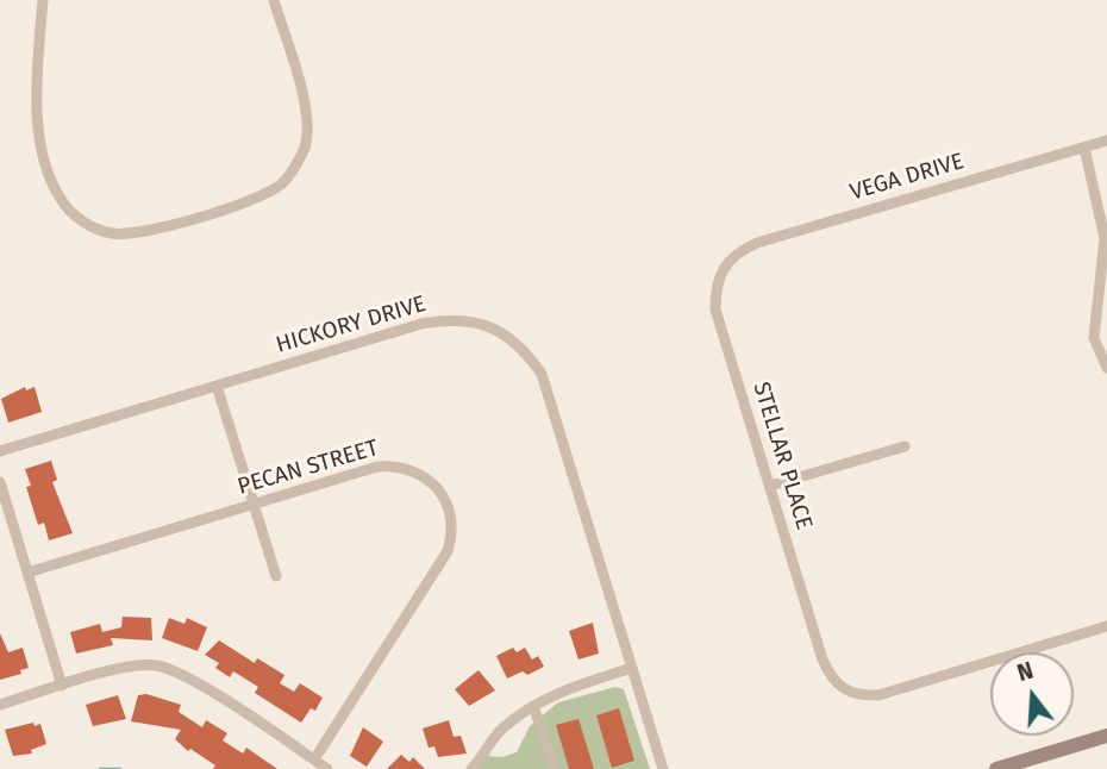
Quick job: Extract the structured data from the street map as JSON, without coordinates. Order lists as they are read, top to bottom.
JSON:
{
  "streets": {
    "street": [
      "VEGA DRIVE",
      "HICKORY DRIVE",
      "STELLAR PLACE",
      "PECAN STREET"
    ]
  },
  "crossings": [
    ["VEGA DRIVE", "STELLAR PLACE"]
  ],
  "north": "top"
}
